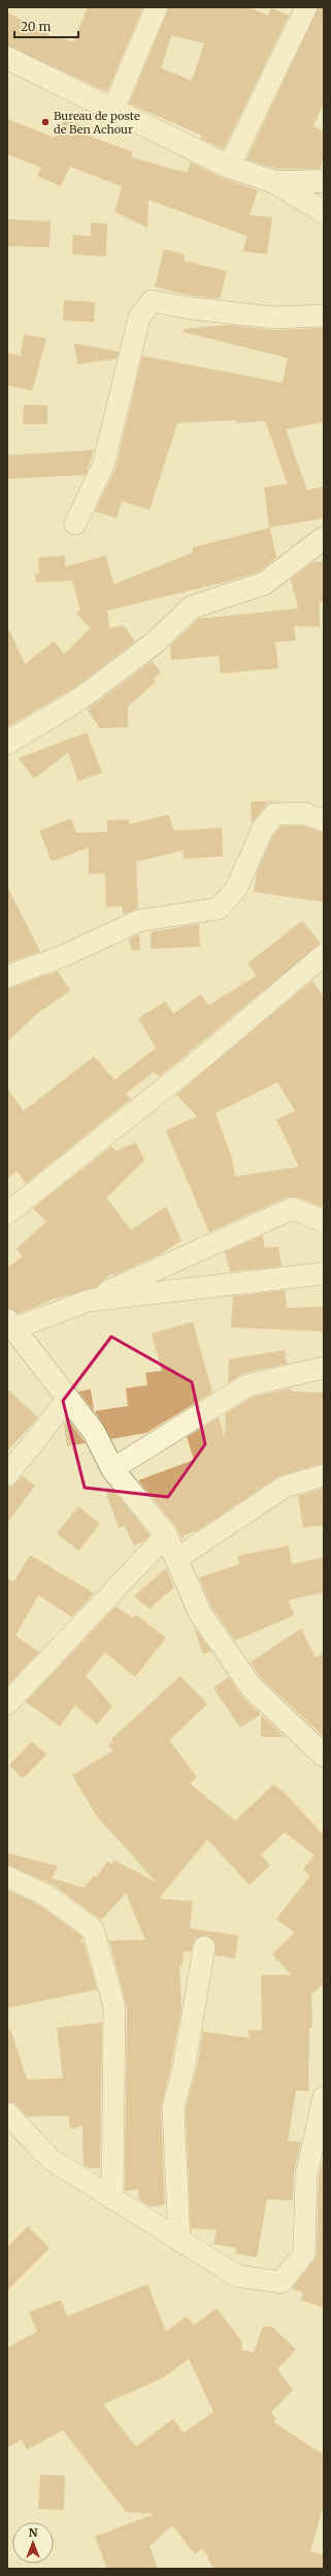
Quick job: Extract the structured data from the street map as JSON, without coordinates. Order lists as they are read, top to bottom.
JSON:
{
  "places": ["Bureau de poste de Ben Achour"],
  "scale_bar": "20 m",
  "north": "top"
}
